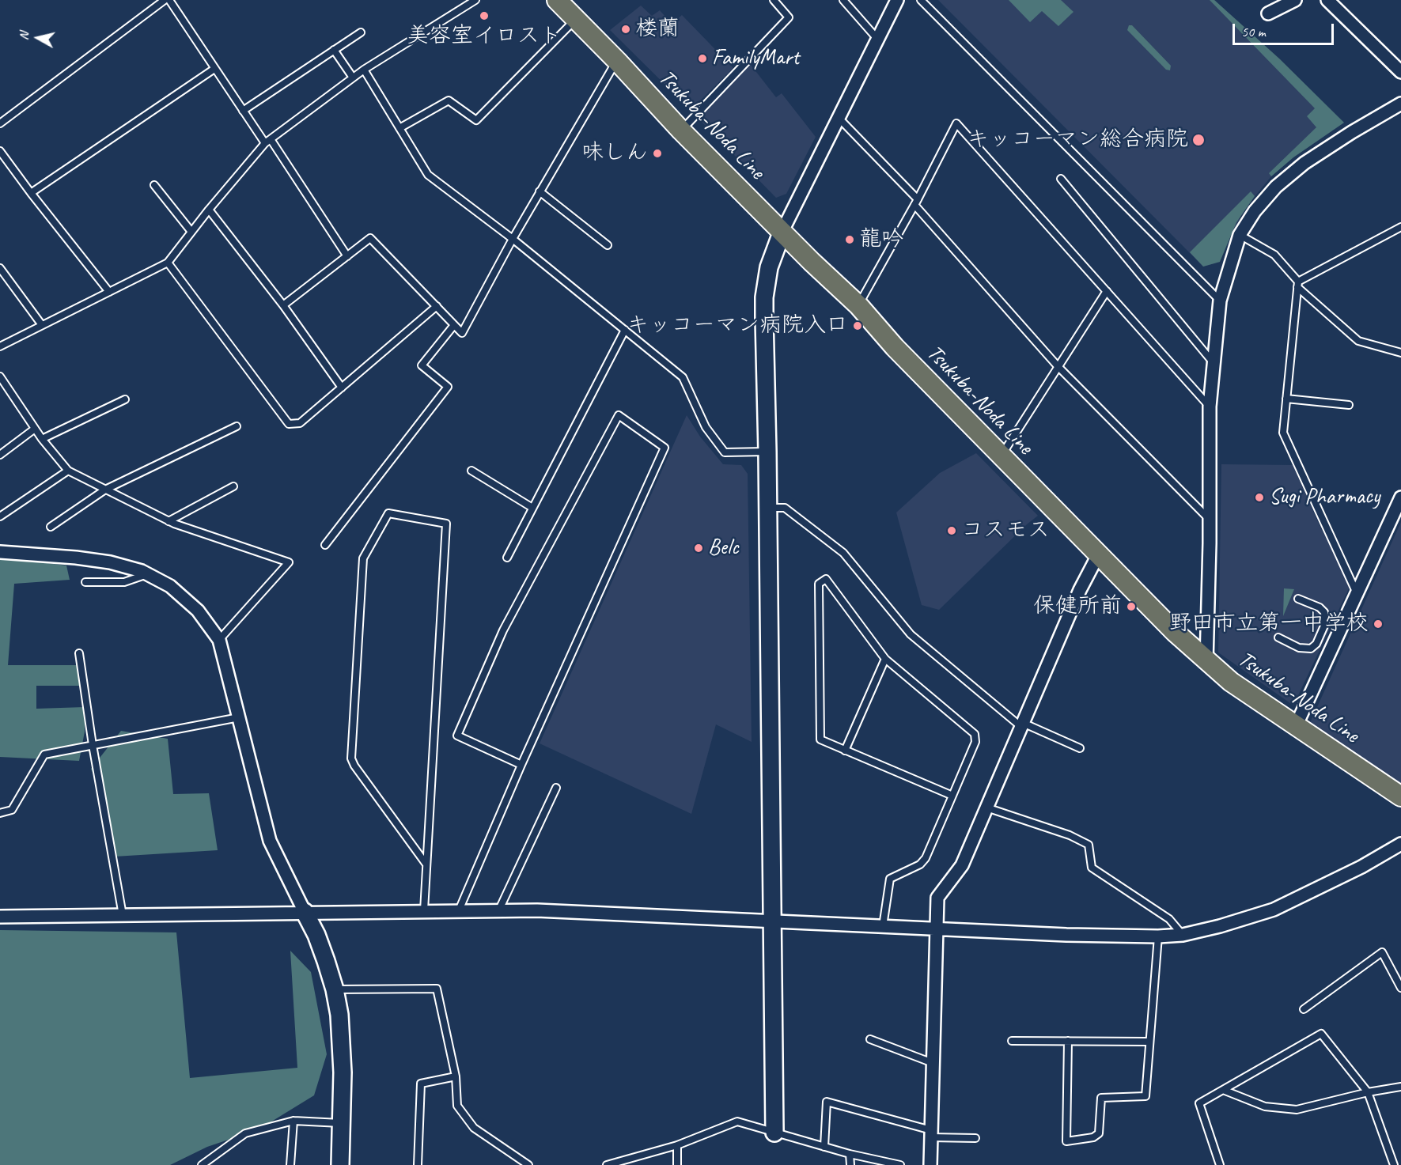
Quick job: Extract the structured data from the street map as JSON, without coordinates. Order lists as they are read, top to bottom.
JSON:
{
  "streets": {
    "main road": ["Tsukuba-Noda Line"]
  },
  "places": [
    "美容室イロスト",
    "楼蘭",
    "FamilyMart",
    "キッコーマン総合病院",
    "味しん",
    "龍吟",
    "キッコーマン病院入口",
    "Sugi Pharmacy",
    "コスモス",
    "Belc",
    "保健所前",
    "野田市立第一中学校"
  ],
  "scale_bar": "50 m",
  "north": "left"
}
